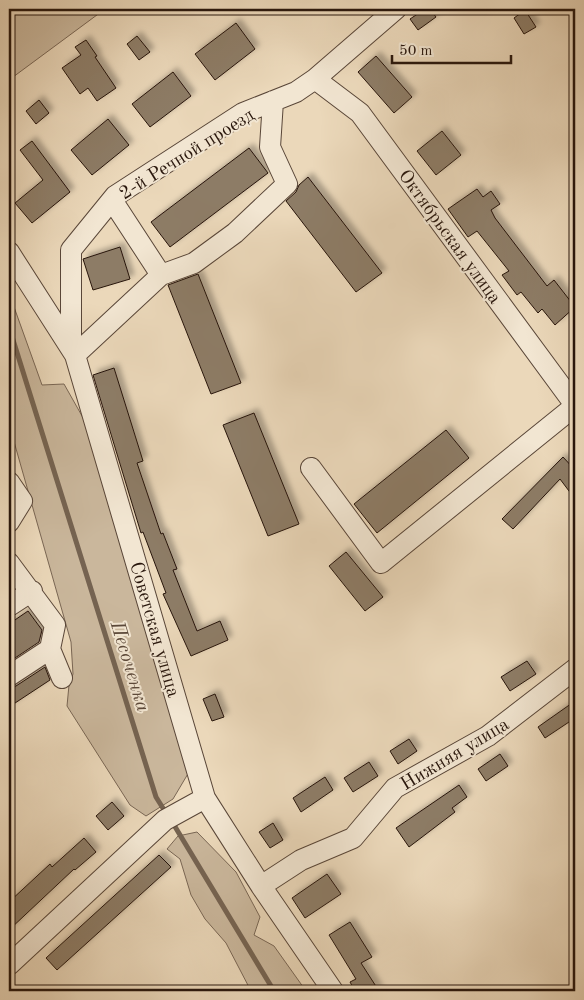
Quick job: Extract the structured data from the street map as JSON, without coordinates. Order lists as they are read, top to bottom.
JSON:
{
  "streets": {
    "street": [
      "2-й Речной проезд",
      "Октябрьская улица",
      "Советская улица",
      "Нижняя улица"
    ]
  },
  "crossings": [
    ["2-й Речной проезд", "Октябрьская улица"],
    ["2-й Речной проезд", "Советская улица"],
    ["Советская улица", "Нижняя улица"]
  ],
  "water": ["Песоченка"],
  "scale_bar": "50 m"
}
